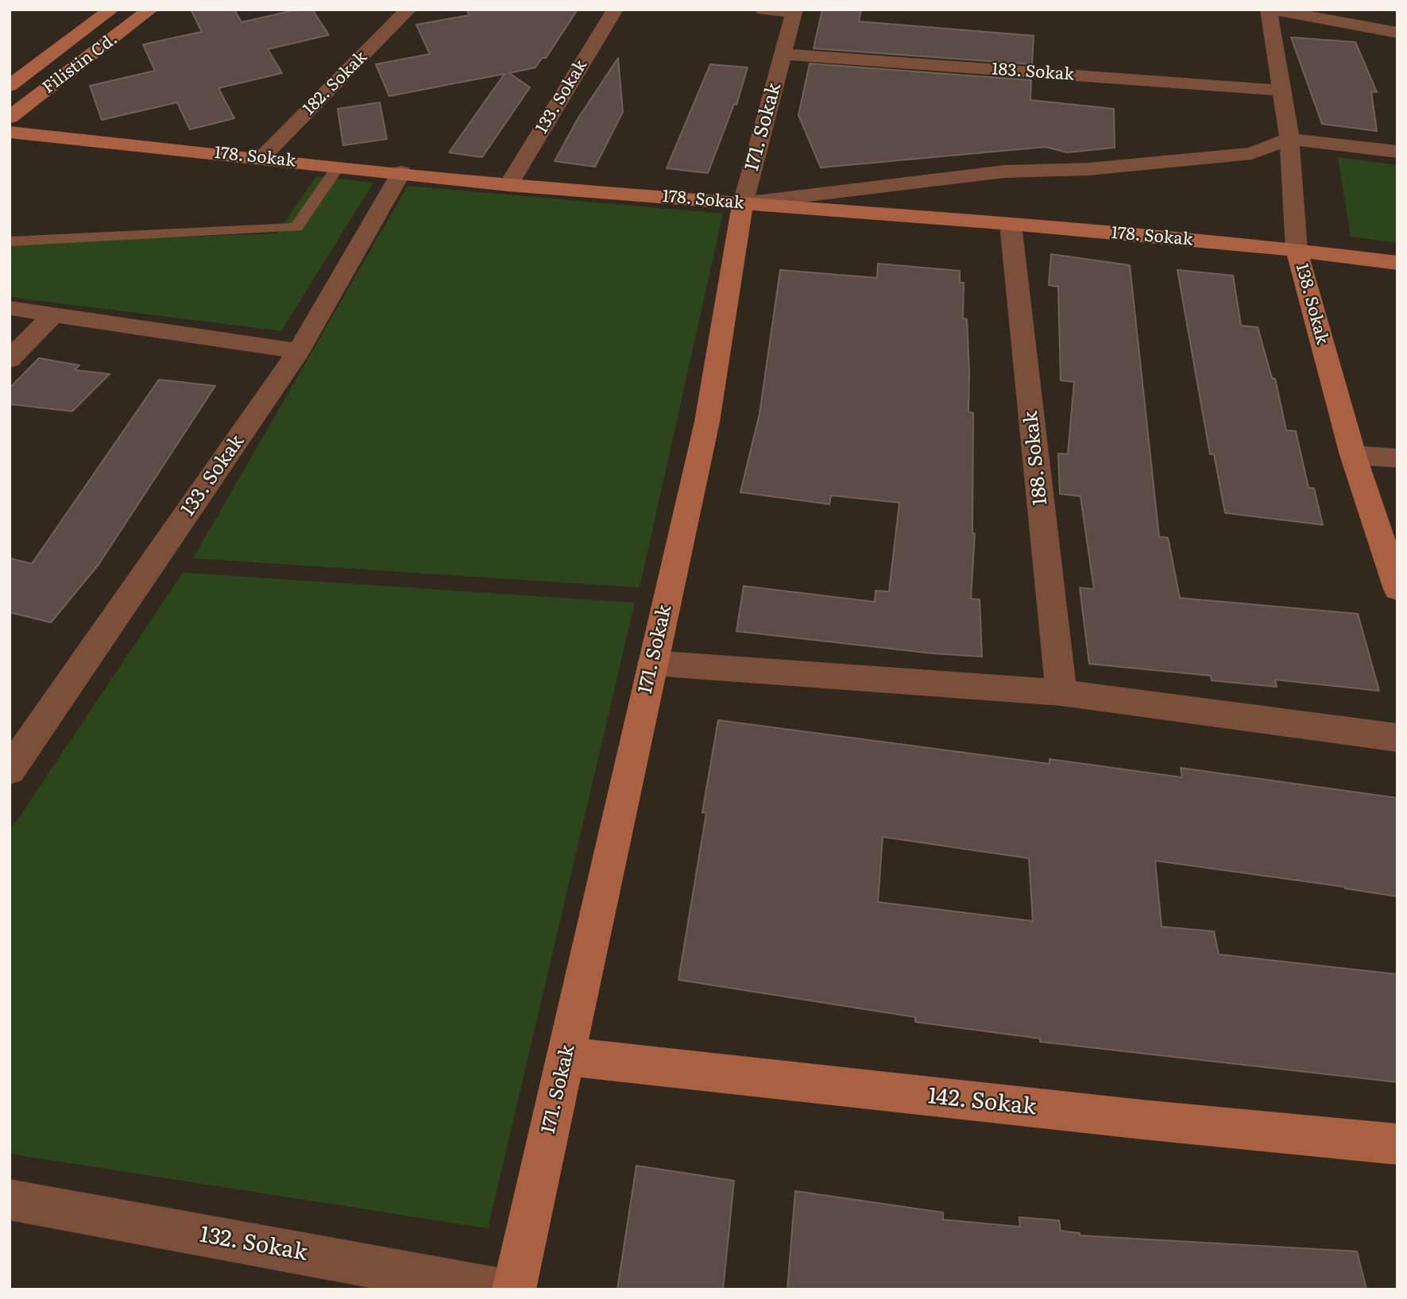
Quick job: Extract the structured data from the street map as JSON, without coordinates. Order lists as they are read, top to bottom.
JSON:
{
  "streets": {
    "street": [
      "Filistin Cd.",
      "183. Sokak",
      "182. Sokak",
      "133. Sokak",
      "171. Sokak",
      "178. Sokak",
      "138. Sokak",
      "188. Sokak",
      "142. Sokak",
      "132. Sokak"
    ]
  },
  "crossings": [
    ["183. Sokak", "171. Sokak"],
    ["183. Sokak", "138. Sokak"],
    ["182. Sokak", "178. Sokak"],
    ["133. Sokak", "178. Sokak"],
    ["171. Sokak", "178. Sokak"],
    ["171. Sokak", "142. Sokak"],
    ["178. Sokak", "138. Sokak"],
    ["178. Sokak", "188. Sokak"]
  ]
}
